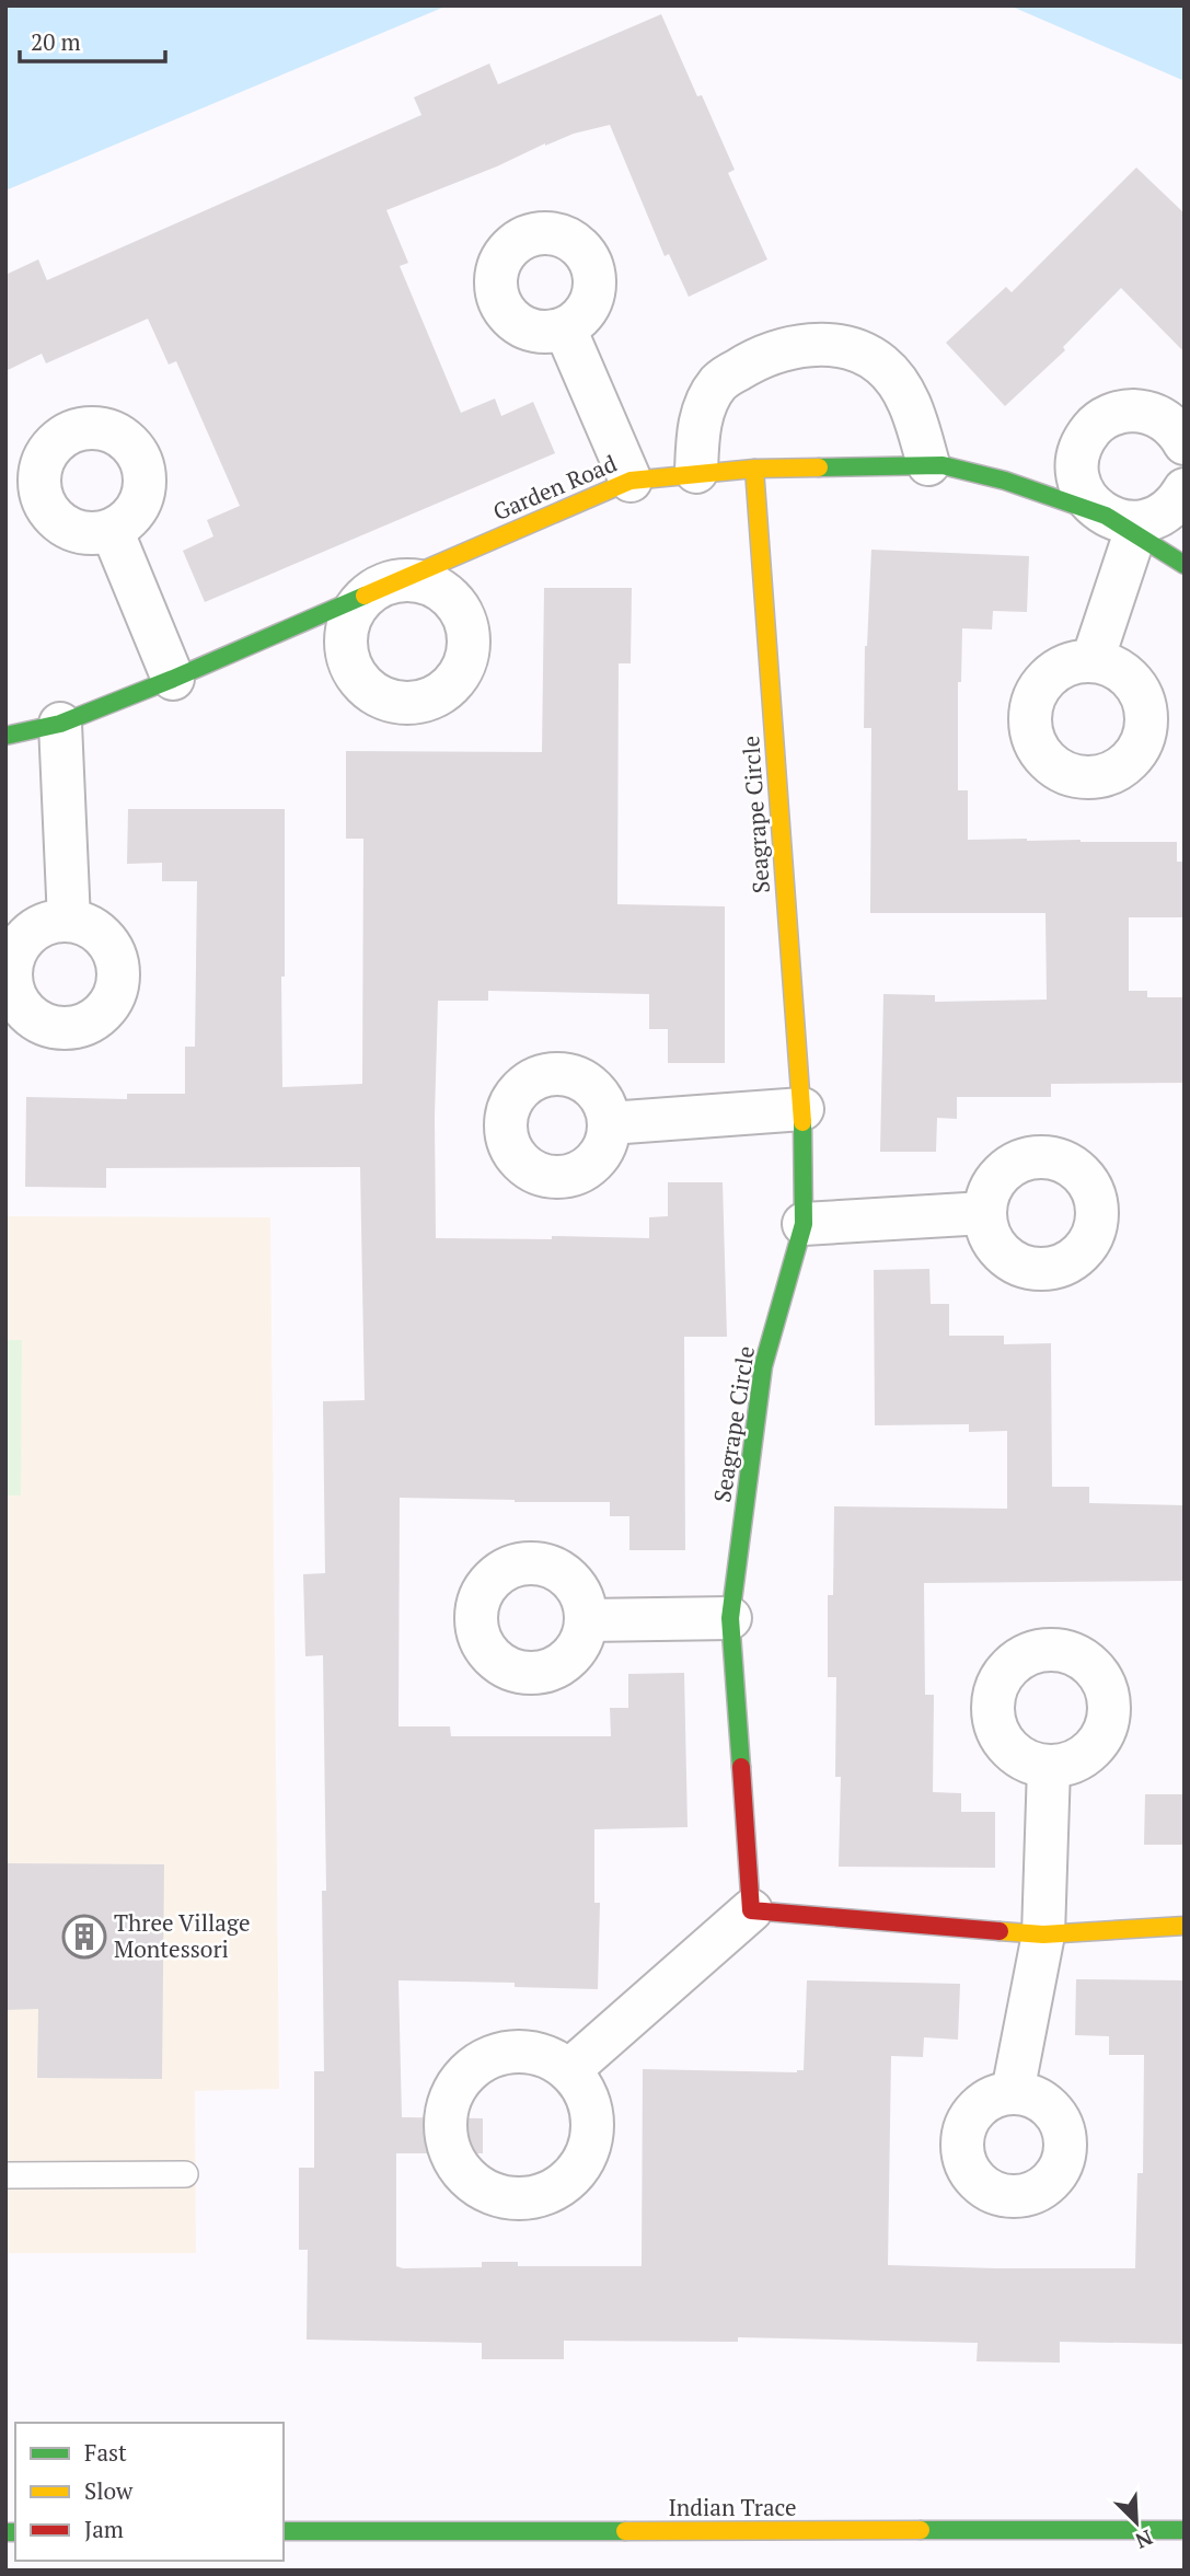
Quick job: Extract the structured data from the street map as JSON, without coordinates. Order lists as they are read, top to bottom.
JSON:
{
  "streets": {
    "street": ["Garden Road", "Seagrape Circle", "Indian Trace"]
  },
  "crossings": [
    ["Garden Road", "Seagrape Circle"]
  ],
  "places": {
    "building": ["Three Village Montessori"]
  },
  "legend": ["Fast", "Slow", "Jam"],
  "scale_bar": "20 m",
  "north": "bottom right"
}
